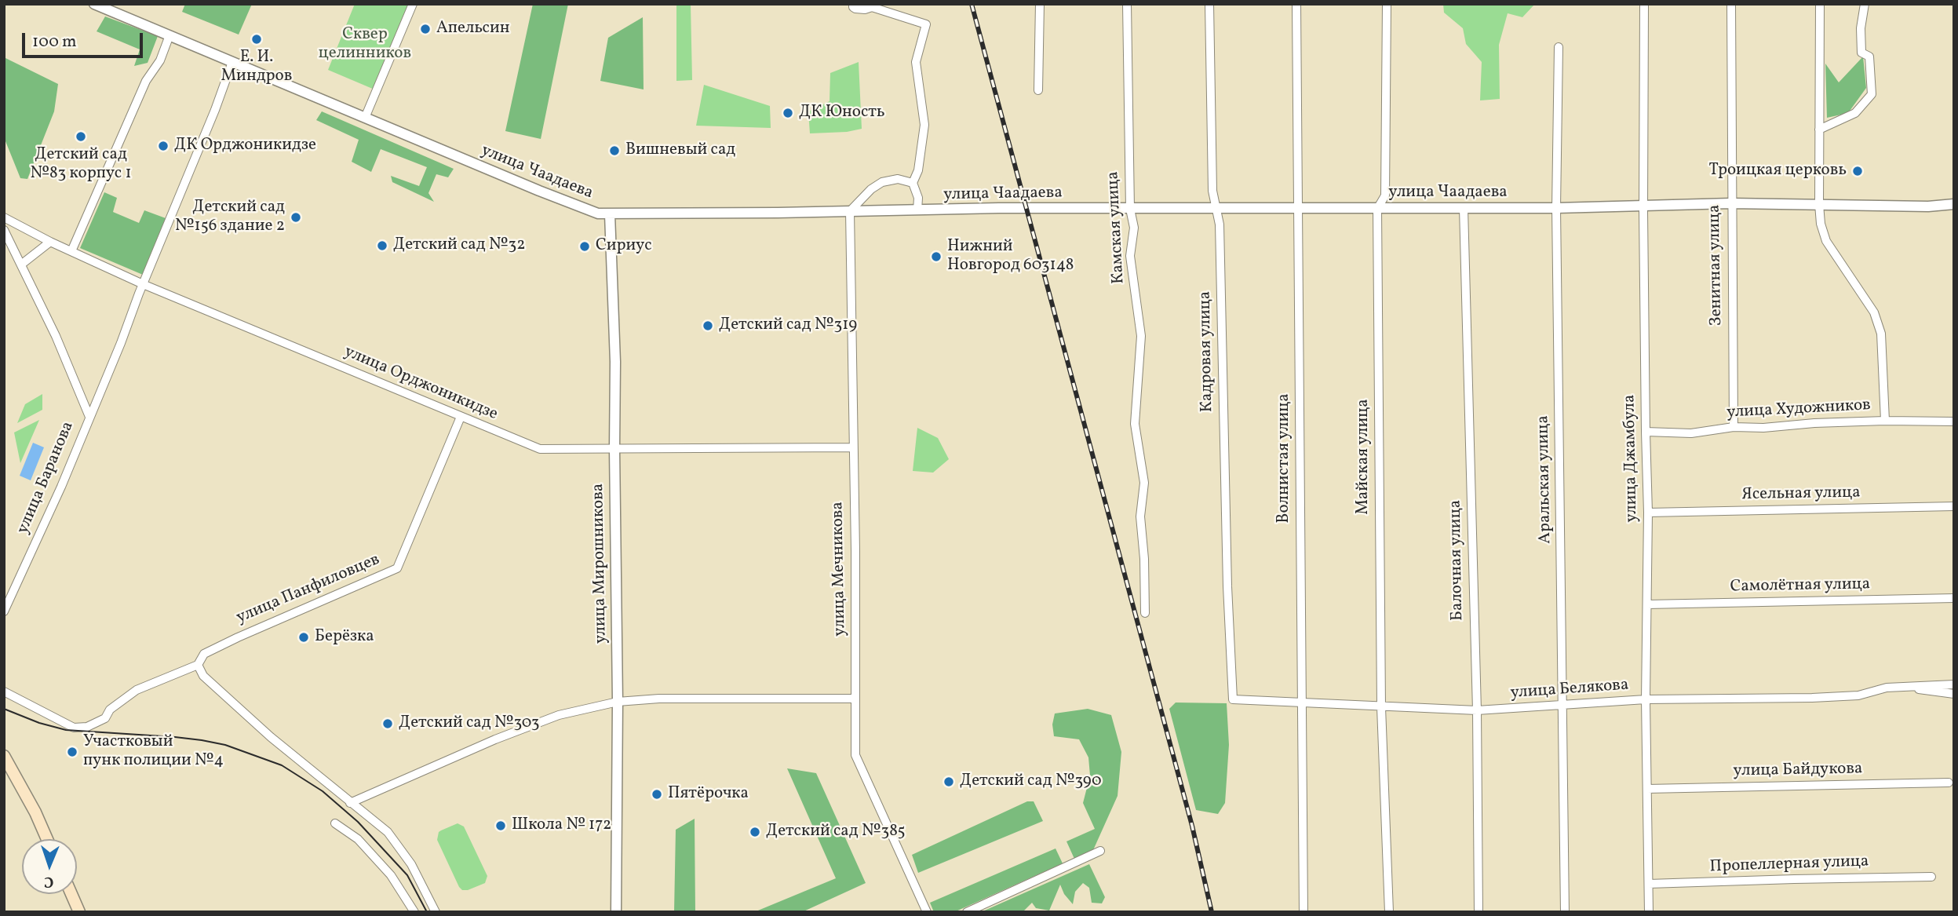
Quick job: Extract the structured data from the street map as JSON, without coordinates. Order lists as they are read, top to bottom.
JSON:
{
  "streets": {
    "street": [
      "улица Чаадаева",
      "Камская улица",
      "Зенитная улица",
      "Кадровая улица",
      "улица Орджоникидзе",
      "улица Художников",
      "Майская улица",
      "Волнистая улица",
      "улица Джамбула",
      "улица Баранова",
      "Аральская улица",
      "Ясельная улица",
      "Балочная улица",
      "улица Мирошникова",
      "улица Мечникова",
      "Самолётная улица",
      "улица Панфиловцев",
      "улица Белякова",
      "улица Байдукова",
      "Пропеллерная улица"
    ]
  },
  "crossings": [
    ["улица Чаадаева", "Камская улица"],
    ["улица Чаадаева", "Зенитная улица"],
    ["улица Чаадаева", "Кадровая улица"],
    ["улица Чаадаева", "Майская улица"],
    ["улица Чаадаева", "Волнистая улица"],
    ["улица Чаадаева", "улица Джамбула"],
    ["улица Чаадаева", "улица Баранова"],
    ["улица Чаадаева", "Аральская улица"],
    ["улица Чаадаева", "Балочная улица"],
    ["улица Чаадаева", "улица Мирошникова"],
    ["улица Чаадаева", "улица Мечникова"],
    ["Зенитная улица", "улица Художников"],
    ["Кадровая улица", "улица Белякова"],
    ["улица Орджоникидзе", "улица Баранова"],
    ["улица Орджоникидзе", "улица Мирошникова"],
    ["улица Орджоникидзе", "улица Мечникова"],
    ["улица Орджоникидзе", "улица Панфиловцев"],
    ["улица Художников", "улица Джамбула"],
    ["Майская улица", "улица Белякова"],
    ["Волнистая улица", "улица Белякова"],
    ["улица Джамбула", "Ясельная улица"],
    ["улица Джамбула", "Самолётная улица"],
    ["улица Джамбула", "улица Белякова"],
    ["улица Джамбула", "улица Байдукова"],
    ["улица Джамбула", "Пропеллерная улица"],
    ["Аральская улица", "улица Белякова"],
    ["Балочная улица", "улица Белякова"]
  ],
  "parks": ["Сквер целинников"],
  "places": [
    "Апельсин",
    "Е. И. Миндров",
    "ДК Юность",
    "Детский сад №83 корпус 1",
    "ДК Орджоникидзе",
    "Вишневый сад",
    "Троицкая церковь",
    "Детский сад №156 здание 2",
    "Детский сад №32",
    "Сириус",
    "Нижний Новгород 603148",
    "Детский сад №319",
    "Берёзка",
    "Детский сад №303",
    "Участковый пунк полиции №4",
    "Детский сад №390",
    "Пятёрочка",
    "Школа № 172",
    "Детский сад №385"
  ],
  "scale_bar": "100 m",
  "north": "bottom"
}
